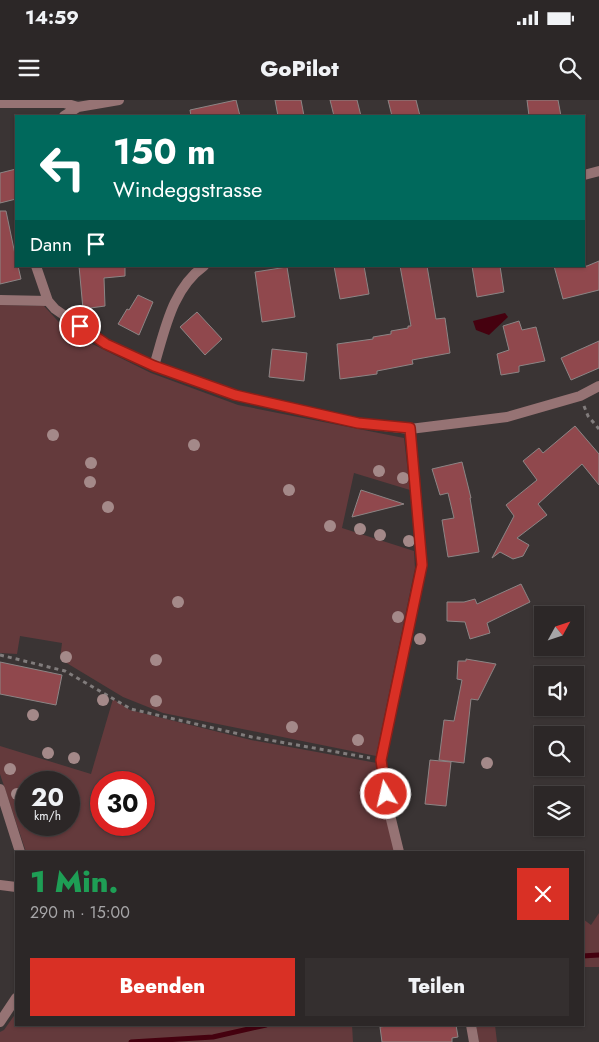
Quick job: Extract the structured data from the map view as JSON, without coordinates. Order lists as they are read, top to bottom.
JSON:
{
  "north": "top right",
  "page": {
    "status": "14:59",
    "header": "GoPilot",
    "turn": ["150 m", "Windeggstrasse"],
    "then": "Dann",
    "speed": "20 km/h",
    "limit": "30",
    "heading": ["1 Min.", "290 m · 15:00"],
    "buttons": ["Beenden", "Teilen"]
  }
}
